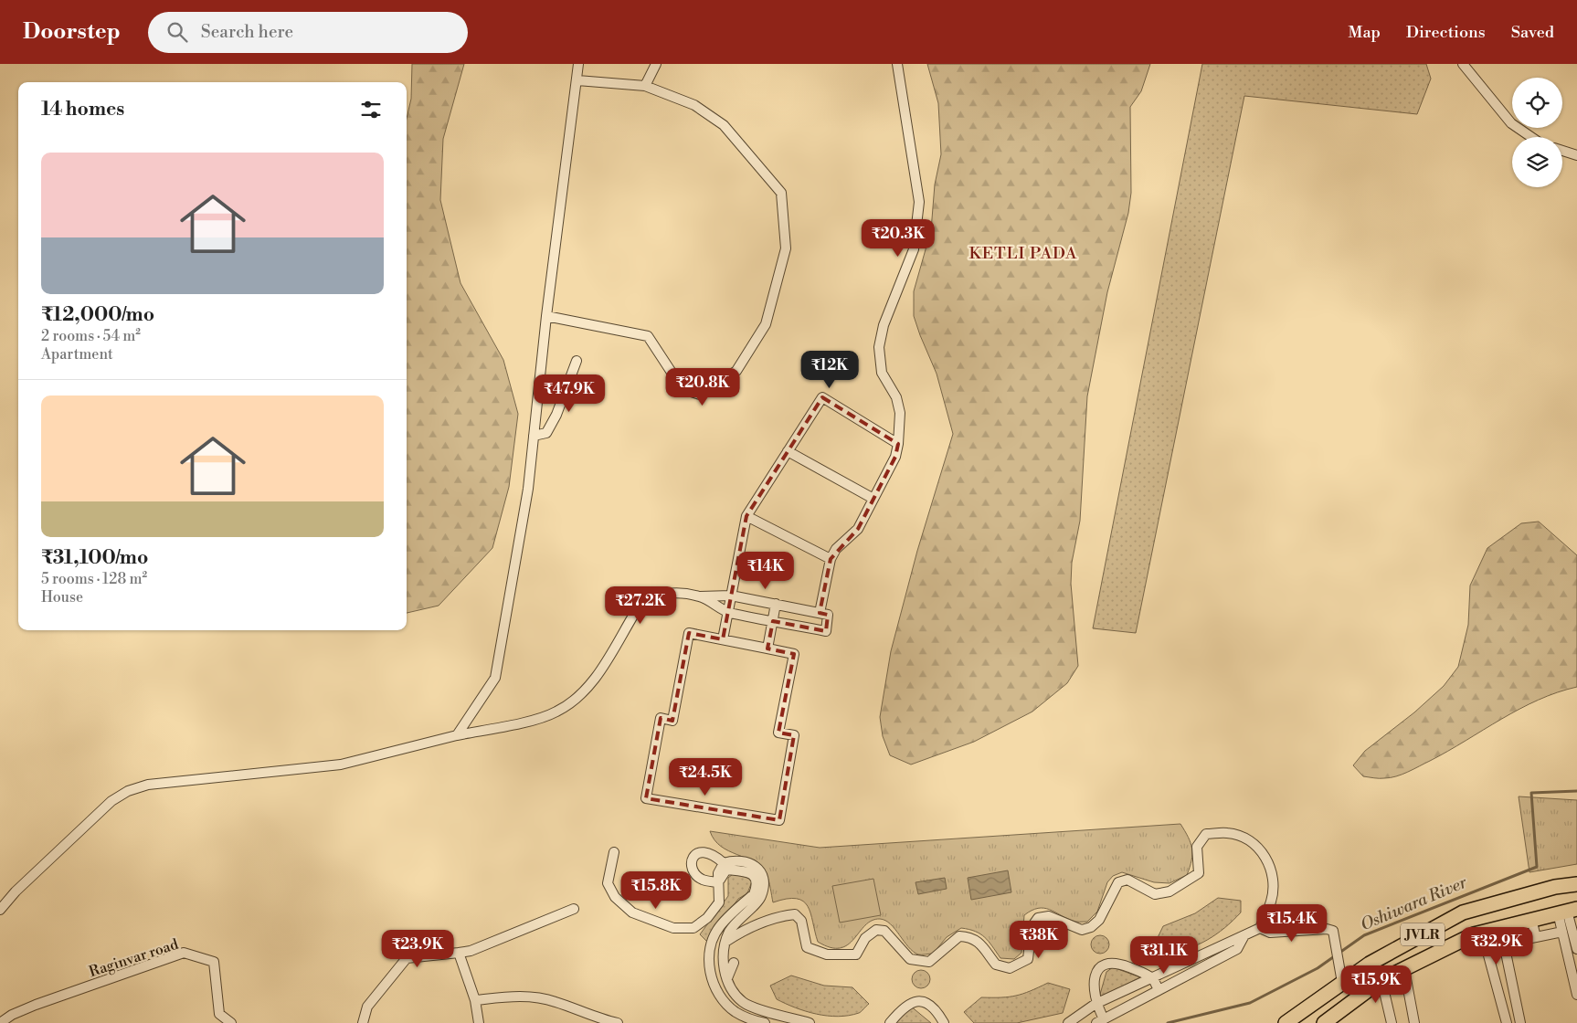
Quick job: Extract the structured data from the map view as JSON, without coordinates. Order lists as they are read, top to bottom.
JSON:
{
  "streets": {
    "main road": ["JVLR"],
    "street": ["Raginvar road"]
  },
  "districts": ["KETLI PADA"],
  "water": ["Oshiwara River"],
  "page": {
    "header": "Doorstep",
    "search": "Search here",
    "nav": ["Map", "Directions", "Saved"],
    "heading": "14 homes",
    "list": [
      {
        "name": "₹12,000/mo",
        "note": "2 rooms · 54 m² · Apartment"
      },
      {
        "name": "₹31,100/mo",
        "note": "5 rooms · 128 m² · House"
      }
    ],
    "price": [
      "₹20.3K",
      "₹12K",
      "₹20.8K",
      "₹47.9K",
      "₹14K",
      "₹27.2K",
      "₹24.5K",
      "₹15.8K",
      "₹15.4K",
      "₹38K",
      "₹32.9K",
      "₹23.9K",
      "₹31.1K",
      "₹15.9K"
    ]
  }
}
